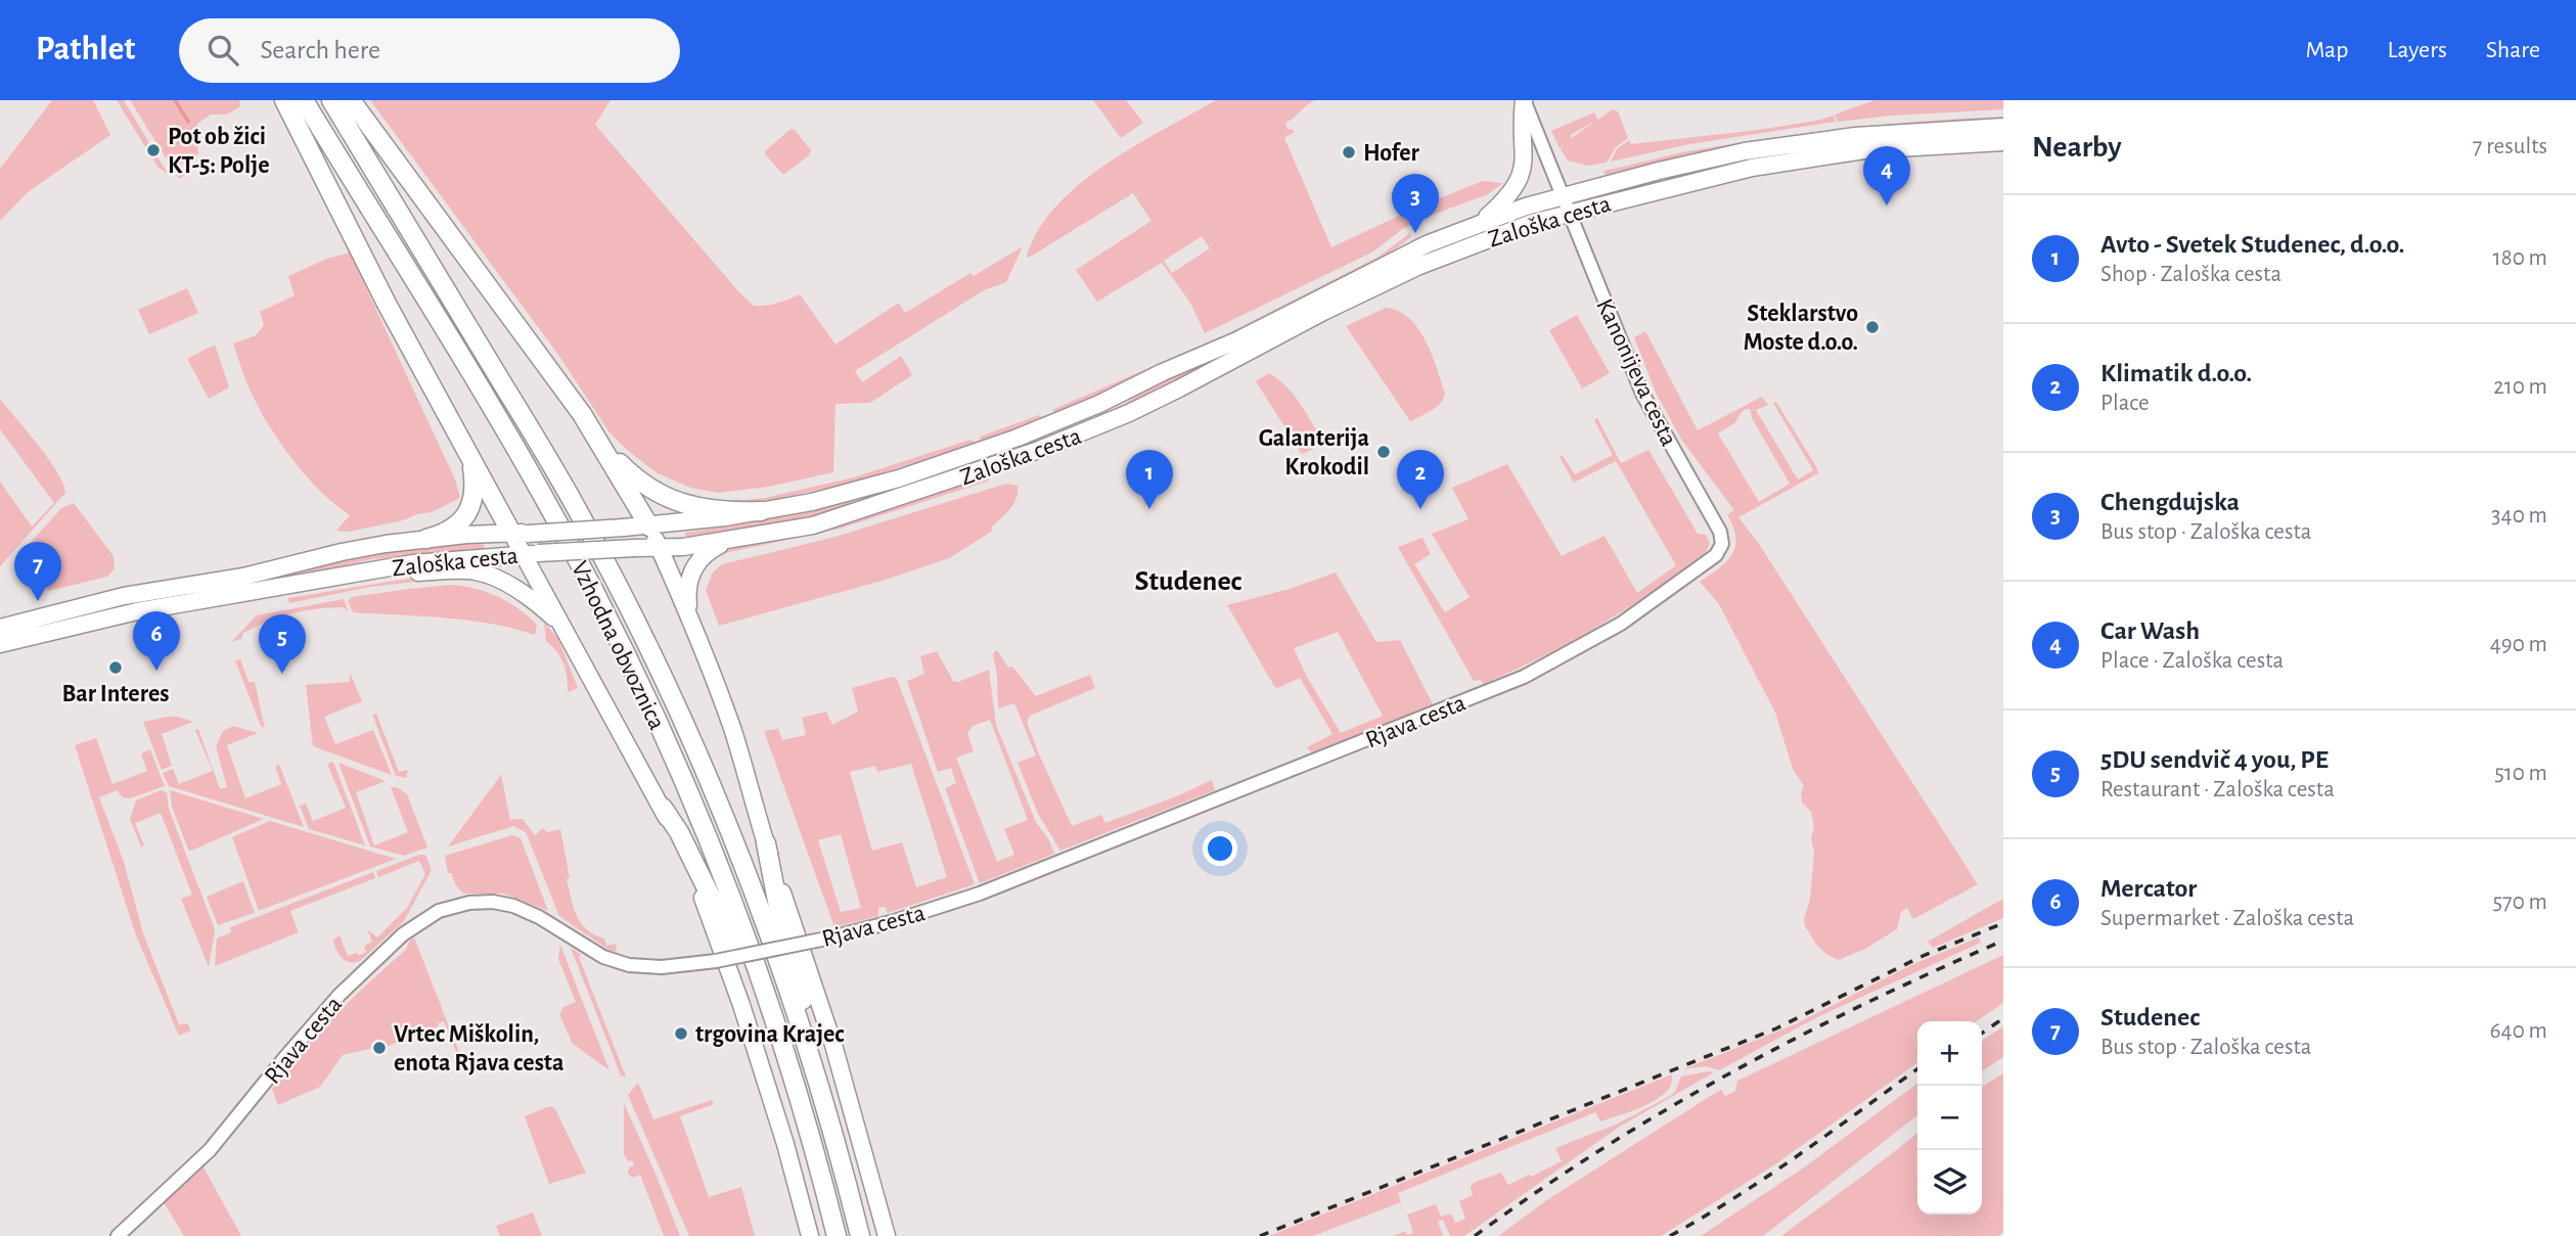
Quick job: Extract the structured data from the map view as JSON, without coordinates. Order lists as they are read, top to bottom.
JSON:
{
  "streets": {
    "highway": ["Vzhodna obvoznica"],
    "main road": ["Zaloška cesta"],
    "street": ["Kanonijeva cesta", "Rjava cesta"]
  },
  "crossings": [
    ["Zaloška cesta", "Kanonijeva cesta"],
    ["Kanonijeva cesta", "Rjava cesta"]
  ],
  "districts": ["Studenec"],
  "places": [
    "Pot ob žici KT-5: Polje",
    "Hofer",
    "Steklarstvo Moste d.o.o.",
    "Galanterija Krokodil",
    "Bar Interes",
    "trgovina Krajec",
    "Vrtec Miškolin, enota Rjava cesta"
  ],
  "page": {
    "header": "Pathlet",
    "search": "Search here",
    "nav": ["Map", "Layers", "Share"],
    "heading": ["Nearby", "7 results"],
    "pins": [
      "4",
      "3",
      "1",
      "2",
      "7",
      "6",
      "5"
    ],
    "list": [
      {
        "mark": "1",
        "name": "Avto - Svetek Studenec, d.o.o.",
        "note": "Shop · Zaloška cesta",
        "value": "180 m"
      },
      {
        "mark": "2",
        "name": "Klimatik d.o.o.",
        "note": "Place",
        "value": "210 m"
      },
      {
        "mark": "3",
        "name": "Chengdujska",
        "note": "Bus stop · Zaloška cesta",
        "value": "340 m"
      },
      {
        "mark": "4",
        "name": "Car Wash",
        "note": "Place · Zaloška cesta",
        "value": "490 m"
      },
      {
        "mark": "5",
        "name": "5DU sendvič 4 you, PE",
        "note": "Restaurant · Zaloška cesta",
        "value": "510 m"
      },
      {
        "mark": "6",
        "name": "Mercator",
        "note": "Supermarket · Zaloška cesta",
        "value": "570 m"
      },
      {
        "mark": "7",
        "name": "Studenec",
        "note": "Bus stop · Zaloška cesta",
        "value": "640 m"
      }
    ],
    "map_buttons": ["+", "−"]
  }
}
